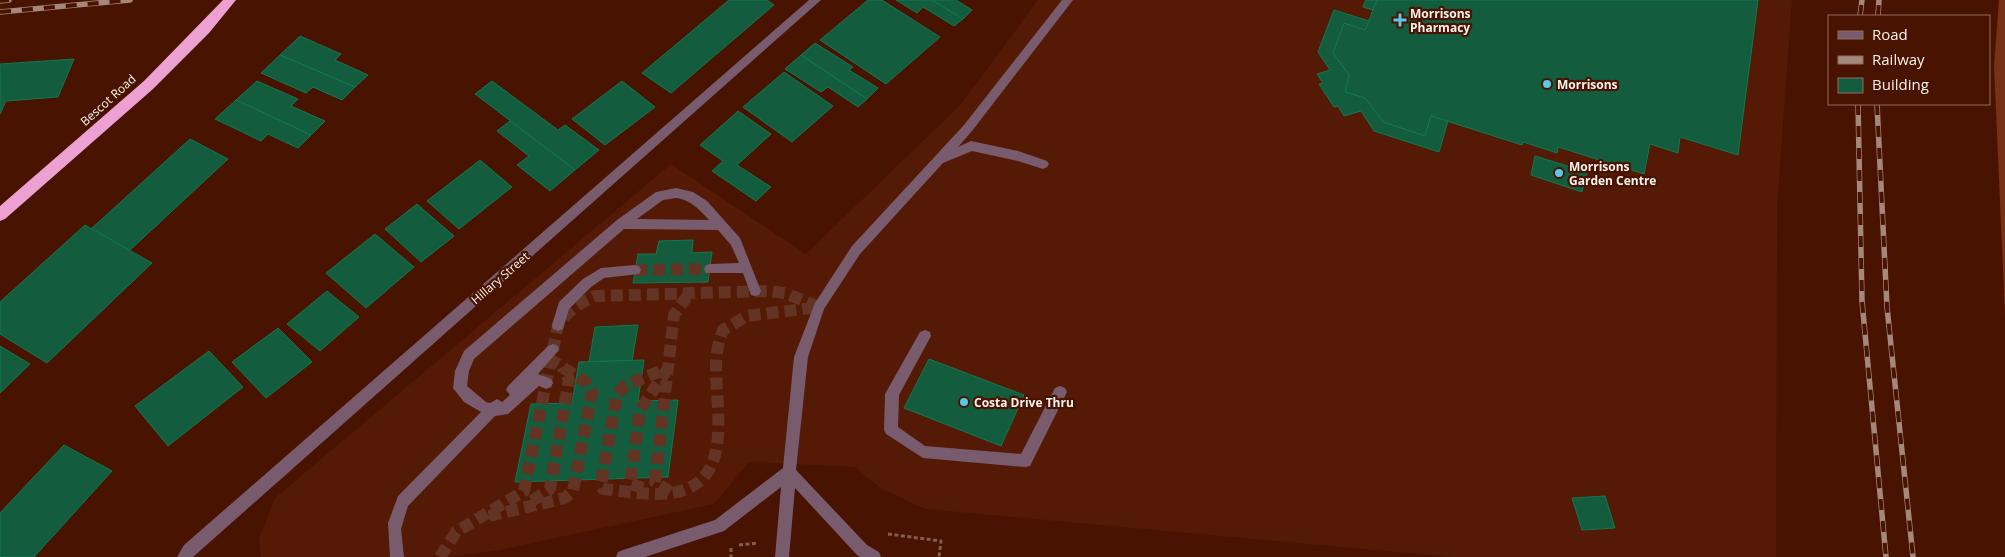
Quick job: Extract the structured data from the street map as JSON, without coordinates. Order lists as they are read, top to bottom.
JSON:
{
  "streets": {
    "highway": ["Bescot Road"],
    "street": ["Hillary Street"]
  },
  "places": {
    "health": ["Morrisons Pharmacy"],
    "other": ["Morrisons", "Morrisons Garden Centre", "Costa Drive Thru"]
  },
  "legend": ["Road", "Railway", "Building"]
}
